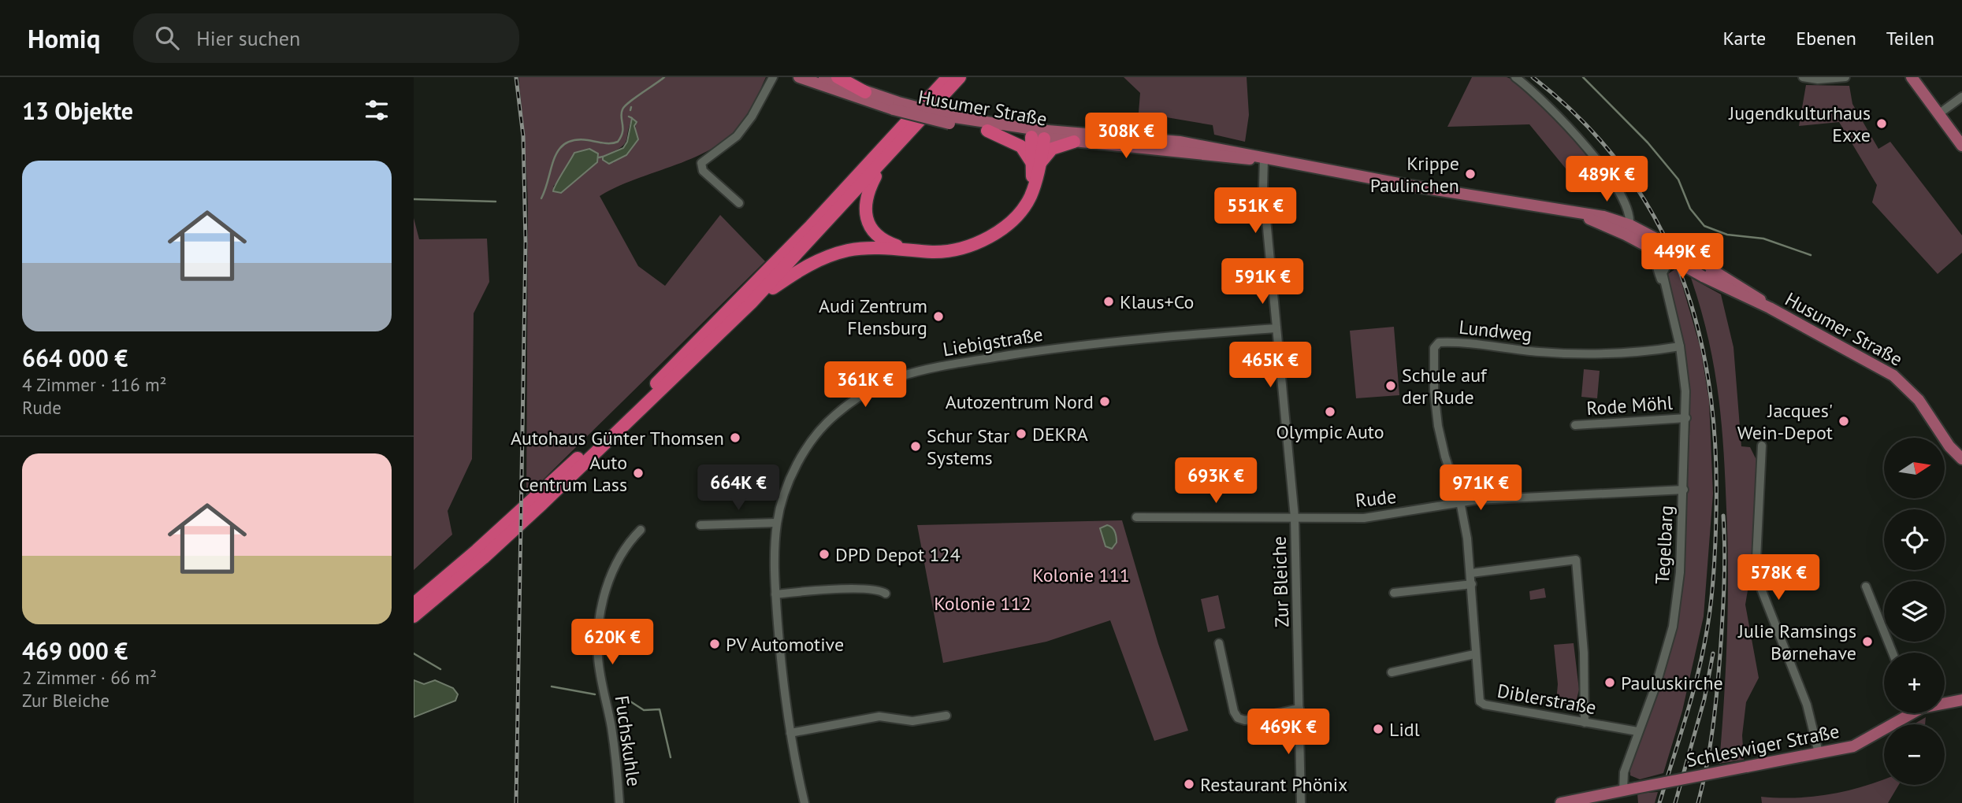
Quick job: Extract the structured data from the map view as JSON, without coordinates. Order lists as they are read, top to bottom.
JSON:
{
  "streets": {
    "main road": ["Husumer Straße", "Schleswiger Straße"],
    "street": [
      "Lundweg",
      "Liebigstraße",
      "Rode Möhl",
      "Rude",
      "Tegelbarg",
      "Zur Bleiche",
      "Diblerstraße",
      "Fuchskuhle"
    ]
  },
  "crossings": [
    ["Husumer Straße", "Tegelbarg"],
    ["Husumer Straße", "Zur Bleiche"],
    ["Lundweg", "Rude"],
    ["Lundweg", "Tegelbarg"],
    ["Lundweg", "Diblerstraße"],
    ["Liebigstraße", "Zur Bleiche"],
    ["Rode Möhl", "Tegelbarg"],
    ["Rude", "Tegelbarg"],
    ["Rude", "Zur Bleiche"],
    ["Rude", "Diblerstraße"],
    ["Tegelbarg", "Diblerstraße"],
    ["Tegelbarg", "Schleswiger Straße"]
  ],
  "parks": ["Kolonie 111", "Kolonie 112"],
  "places": [
    "Jugendkulturhaus Exxe",
    "Krippe Paulinchen",
    "Klaus+Co",
    "Audi Zentrum Flensburg",
    "Schule auf der Rude",
    "Autozentrum Nord",
    "Olympic Auto",
    "Jacques' Wein-Depot",
    "DEKRA",
    "Autohaus Günter Thomsen",
    "Schur Star Systems",
    "Auto Centrum Lass",
    "DPD Depot 124",
    "Julie Ramsings Børnehave",
    "PV Automotive",
    "Pauluskirche",
    "Lidl",
    "Restaurant Phönix"
  ],
  "north": "right",
  "page": {
    "header": "Homiq",
    "search": "Hier suchen",
    "nav": ["Karte", "Ebenen", "Teilen"],
    "heading": "13 Objekte",
    "price": [
      "308K €",
      "489K €",
      "551K €",
      "449K €",
      "591K €",
      "465K €",
      "361K €",
      "693K €",
      "664K €",
      "971K €",
      "578K €",
      "620K €",
      "469K €"
    ],
    "list": [
      {
        "name": "664 000 €",
        "note": "4 Zimmer · 116 m² · Rude"
      },
      {
        "name": "469 000 €",
        "note": "2 Zimmer · 66 m² · Zur Bleiche"
      }
    ],
    "map_buttons": ["+", "−"]
  }
}
